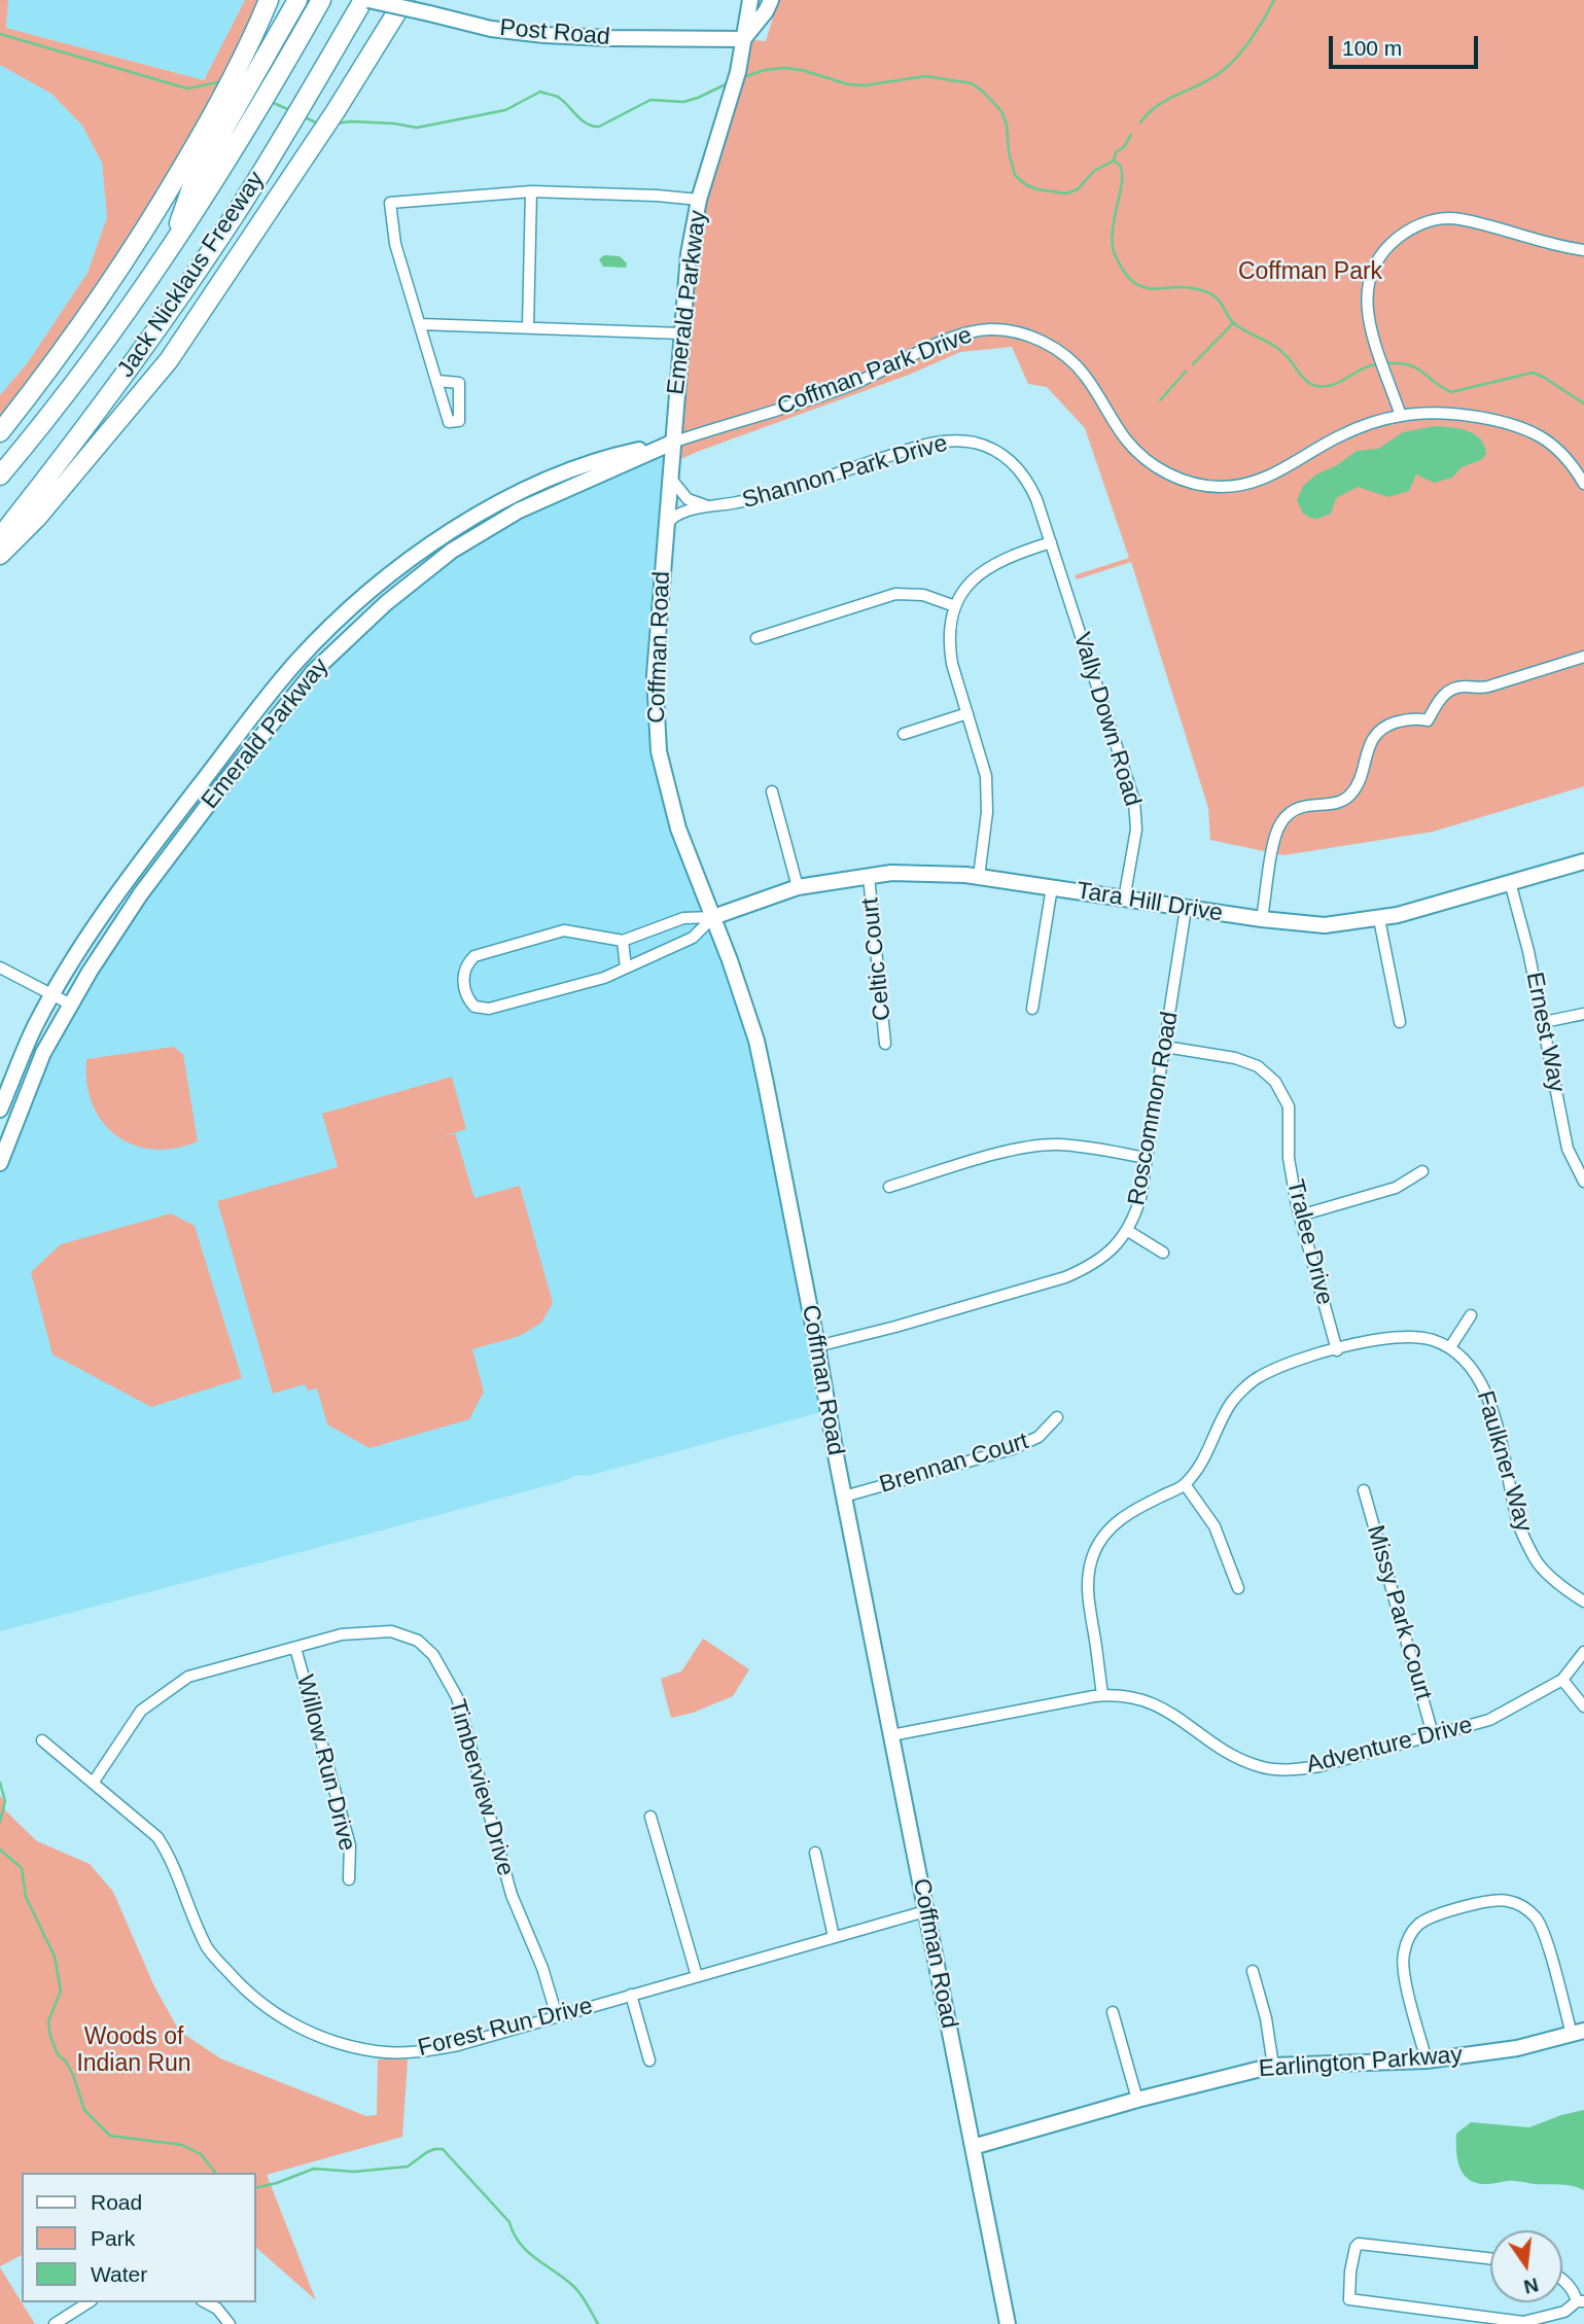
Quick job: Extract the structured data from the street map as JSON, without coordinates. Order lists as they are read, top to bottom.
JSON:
{
  "streets": {
    "highway": ["Jack Nicklaus Freeway"],
    "main road": [
      "Post Road",
      "Emerald Parkway",
      "Coffman Road",
      "Tara Hill Drive",
      "Earlington Parkway"
    ],
    "street": [
      "Coffman Park Drive",
      "Shannon Park Drive",
      "Vally Down Road",
      "Celtic Court",
      "Ernest Way",
      "Roscommon Road",
      "Tralee Drive",
      "Faulkner Way",
      "Brennan Court",
      "Missy Park Court",
      "Adventure Drive",
      "Willow Run Drive",
      "Timberview Drive",
      "Forest Run Drive"
    ]
  },
  "crossings": [
    ["Post Road", "Jack Nicklaus Freeway"],
    ["Post Road", "Emerald Parkway"],
    ["Emerald Parkway", "Coffman Park Drive"],
    ["Emerald Parkway", "Coffman Road"],
    ["Coffman Park Drive", "Coffman Road"],
    ["Shannon Park Drive", "Coffman Road"],
    ["Shannon Park Drive", "Vally Down Road"],
    ["Coffman Road", "Tara Hill Drive"],
    ["Coffman Road", "Roscommon Road"],
    ["Coffman Road", "Brennan Court"],
    ["Coffman Road", "Adventure Drive"],
    ["Coffman Road", "Forest Run Drive"],
    ["Coffman Road", "Earlington Parkway"],
    ["Vally Down Road", "Tara Hill Drive"],
    ["Tara Hill Drive", "Celtic Court"],
    ["Tara Hill Drive", "Ernest Way"],
    ["Tara Hill Drive", "Roscommon Road"],
    ["Roscommon Road", "Tralee Drive"],
    ["Missy Park Court", "Adventure Drive"],
    ["Willow Run Drive", "Timberview Drive"],
    ["Timberview Drive", "Forest Run Drive"]
  ],
  "parks": ["Coffman Park", "Woods of Indian Run"],
  "legend": ["Road", "Park", "Water"],
  "scale_bar": "100 m",
  "north": "bottom"
}
